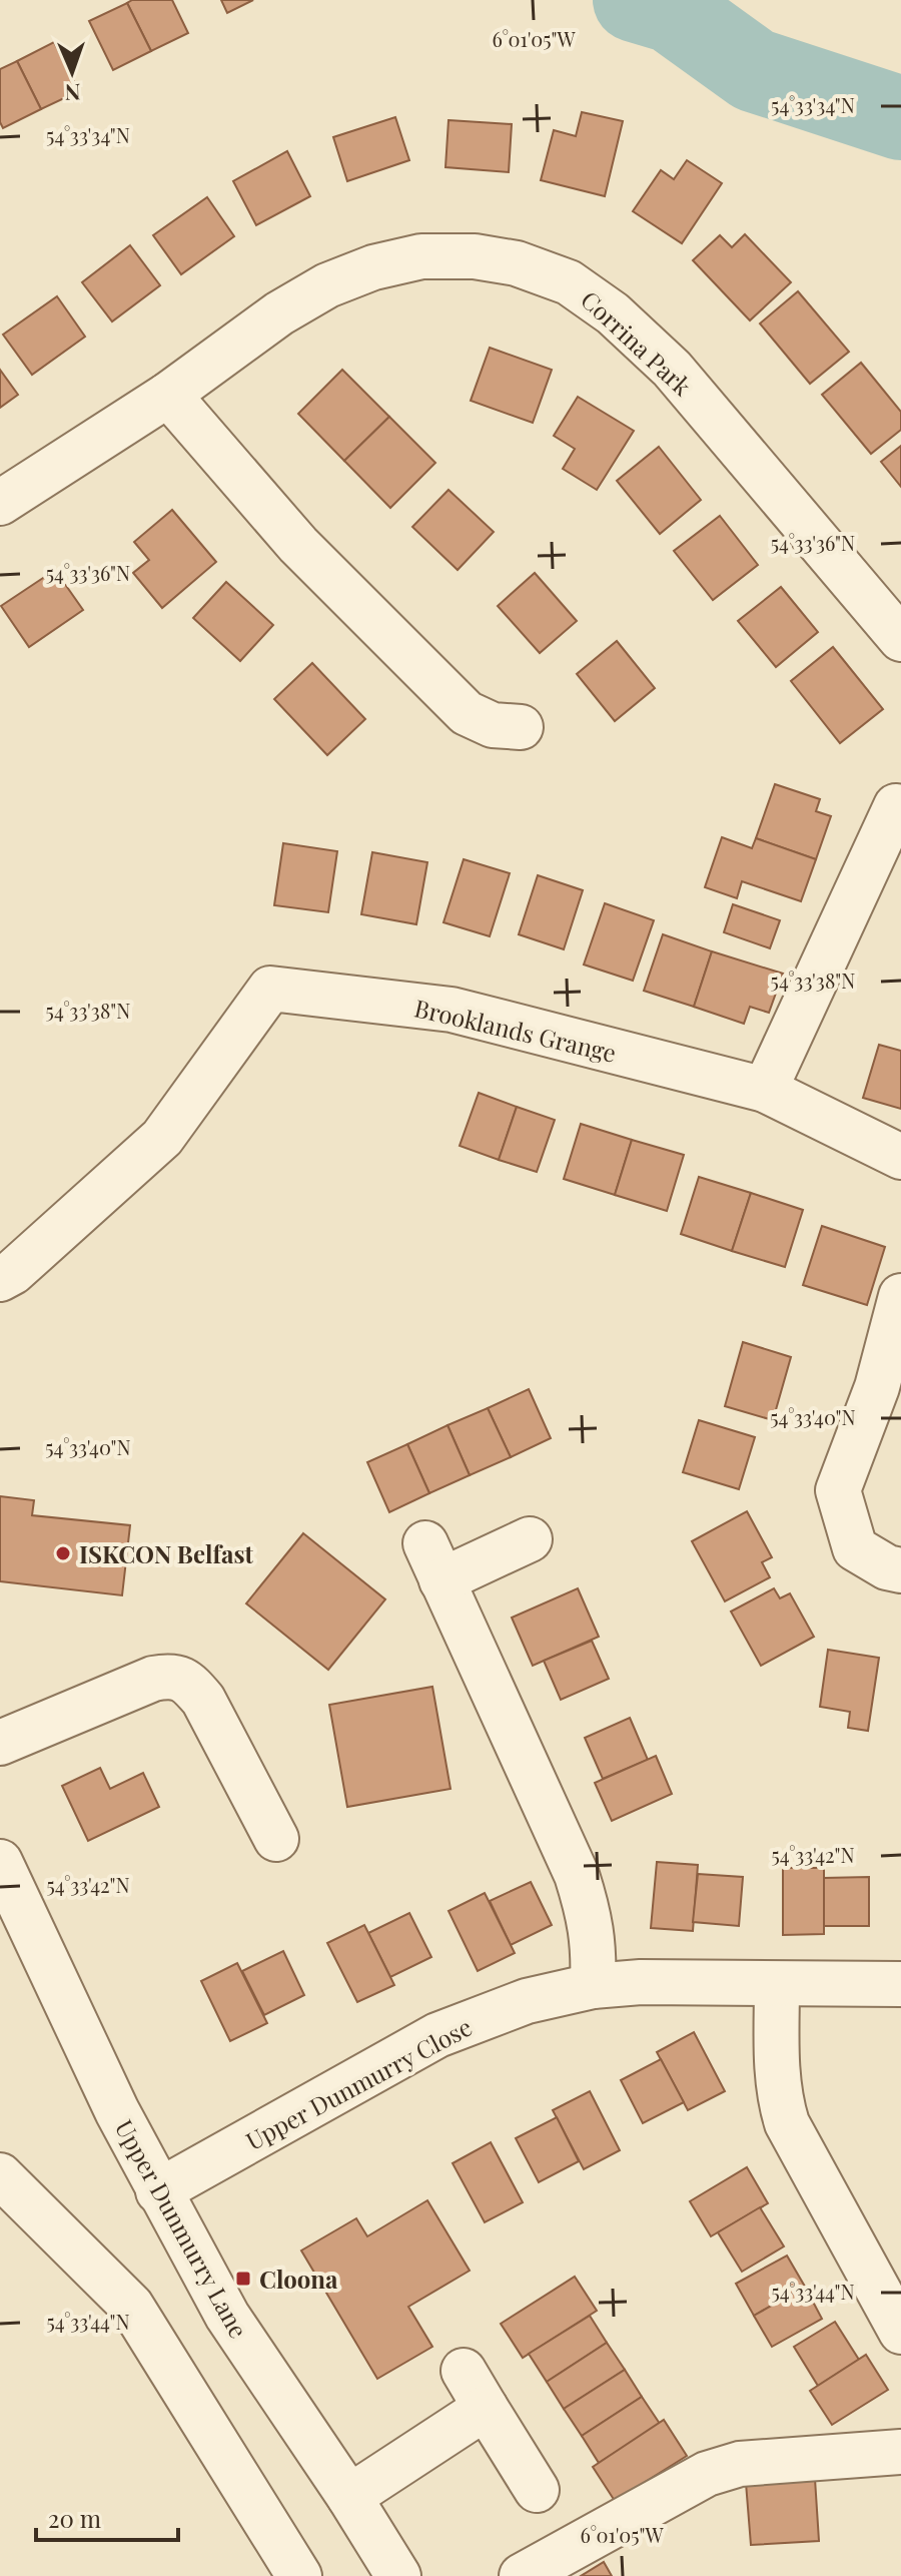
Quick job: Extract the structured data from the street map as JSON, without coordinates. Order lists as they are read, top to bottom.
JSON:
{
  "streets": {
    "street": [
      "Corrina Park",
      "Brooklands Grange",
      "Upper Dunmurry Close",
      "Upper Dunmurry Lane"
    ]
  },
  "crossings": [
    ["Upper Dunmurry Close", "Upper Dunmurry Lane"]
  ],
  "places": {
    "other": ["ISKCON Belfast"],
    "transit": ["Cloona"]
  },
  "scale_bar": "20 m",
  "north": "bottom",
  "coordinates": [
    "6°01'05\"W",
    "54°33'34\"N",
    "54°33'36\"N",
    "54°33'38\"N",
    "54°33'40\"N",
    "54°33'42\"N",
    "54°33'44\"N"
  ]
}
